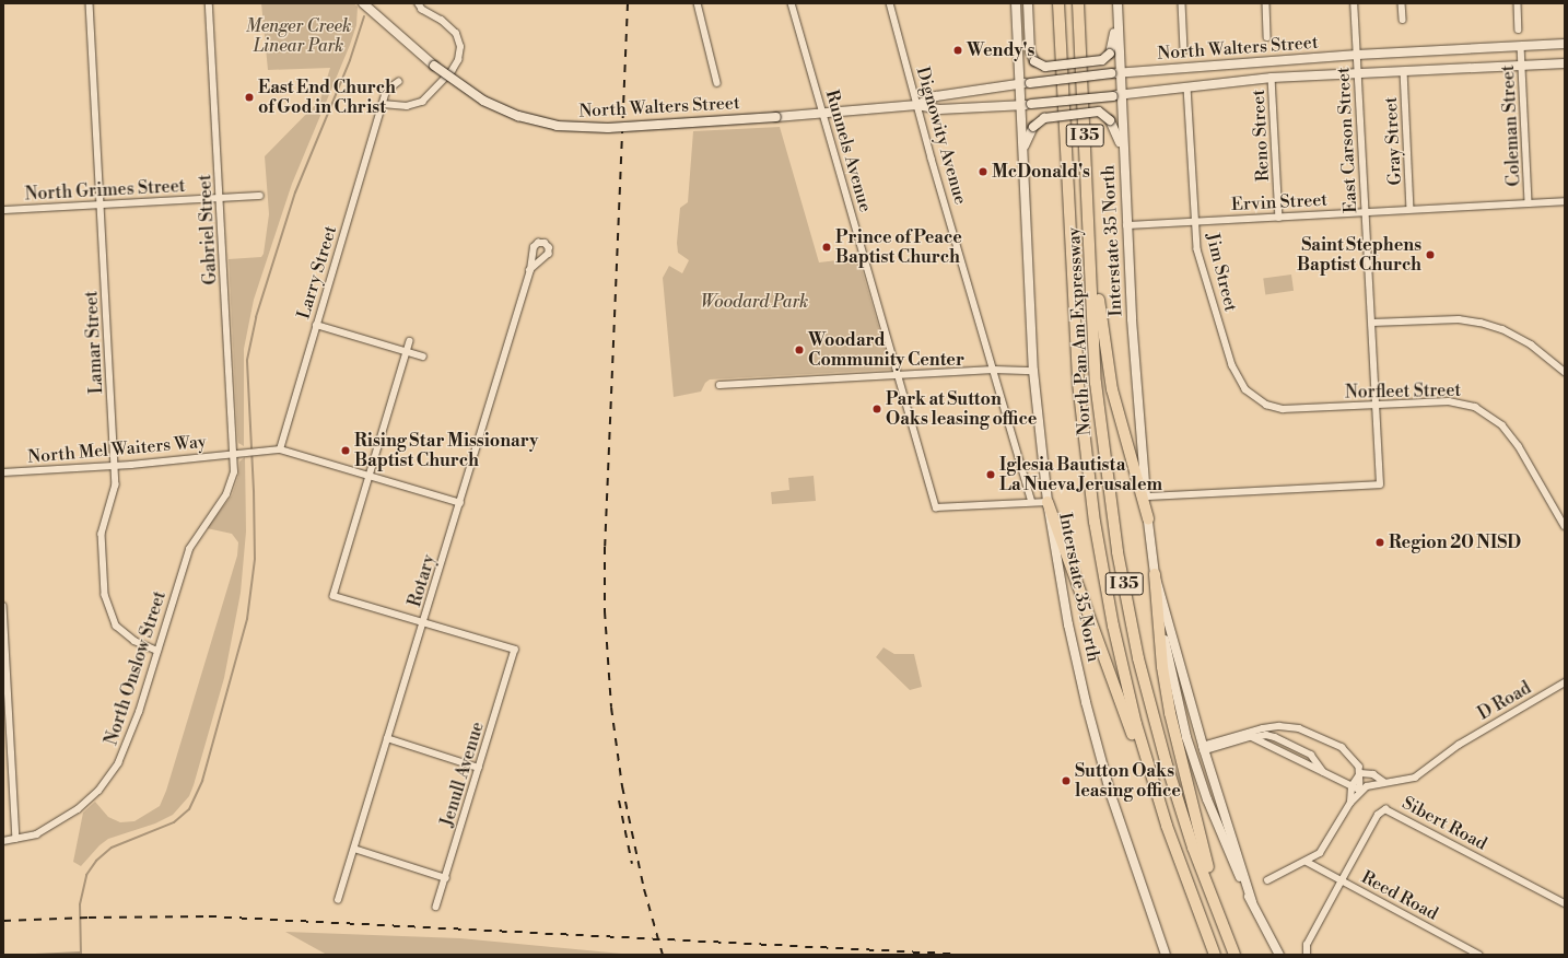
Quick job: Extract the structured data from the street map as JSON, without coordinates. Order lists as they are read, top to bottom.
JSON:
{
  "streets": {
    "highway": ["I 35", "North Pan Am Expressway"],
    "main road": ["North Walters Street", "Interstate 35 North"],
    "street": [
      "Coleman Street",
      "Dignowity Avenue",
      "Reno Street",
      "East Carson Street",
      "Gray Street",
      "Runnels Avenue",
      "North Grimes Street",
      "Ervin Street",
      "Gabriel Street",
      "Larry Street",
      "Jim Street",
      "Lamar Street",
      "Norfleet Street",
      "North Mel Waiters Way",
      "Rotary",
      "North Onslow Street",
      "D Road",
      "Jenull Avenue",
      "Sibert Road",
      "Reed Road"
    ]
  },
  "crossings": [
    ["North Walters Street", "Coleman Street"],
    ["North Walters Street", "Dignowity Avenue"],
    ["North Walters Street", "Reno Street"],
    ["North Walters Street", "East Carson Street"],
    ["North Walters Street", "Gray Street"],
    ["North Walters Street", "Runnels Avenue"],
    ["North Walters Street", "Interstate 35 North"],
    ["North Walters Street", "Jim Street"],
    ["Coleman Street", "Ervin Street"],
    ["Dignowity Avenue", "Runnels Avenue"],
    ["Reno Street", "Ervin Street"],
    ["East Carson Street", "Ervin Street"],
    ["East Carson Street", "Interstate 35 North"],
    ["East Carson Street", "Norfleet Street"],
    ["Gray Street", "Ervin Street"],
    ["North Grimes Street", "Gabriel Street"],
    ["North Grimes Street", "Lamar Street"],
    ["Ervin Street", "Interstate 35 North"],
    ["Ervin Street", "Jim Street"],
    ["Gabriel Street", "North Mel Waiters Way"],
    ["Gabriel Street", "North Onslow Street"],
    ["Larry Street", "North Mel Waiters Way"],
    ["Jim Street", "Norfleet Street"],
    ["Lamar Street", "North Mel Waiters Way"],
    ["Lamar Street", "North Onslow Street"],
    ["North Mel Waiters Way", "North Onslow Street"],
    ["Rotary", "Jenull Avenue"],
    ["Sibert Road", "Reed Road"]
  ],
  "parks": ["Menger Creek Linear Park", "Woodard Park"],
  "places": [
    "Wendy's",
    "East End Church of God in Christ",
    "McDonald's",
    "Prince of Peace Baptist Church",
    "Saint Stephens Baptist Church",
    "Woodard Community Center",
    "Park at Sutton Oaks leasing office",
    "Rising Star Missionary Baptist Church",
    "Iglesia Bautista La Nueva Jerusalem",
    "Region 20 NISD",
    "Sutton Oaks leasing office"
  ]
}
